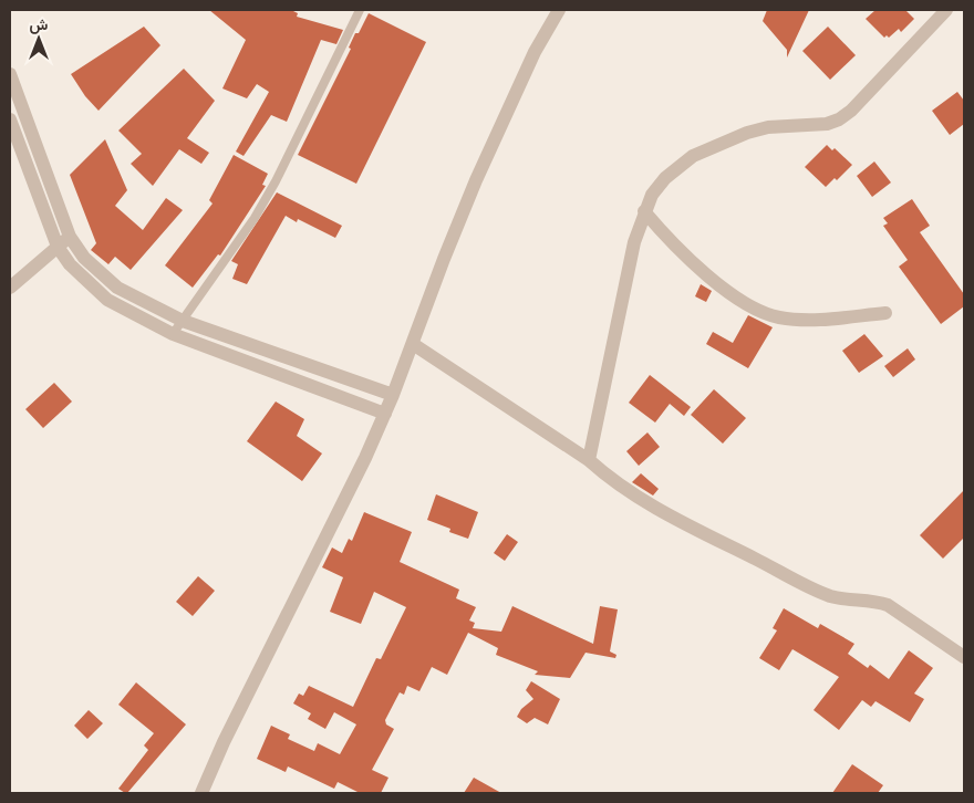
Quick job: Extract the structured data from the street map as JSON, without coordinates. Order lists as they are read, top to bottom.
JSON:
{
  "north": "top"
}
